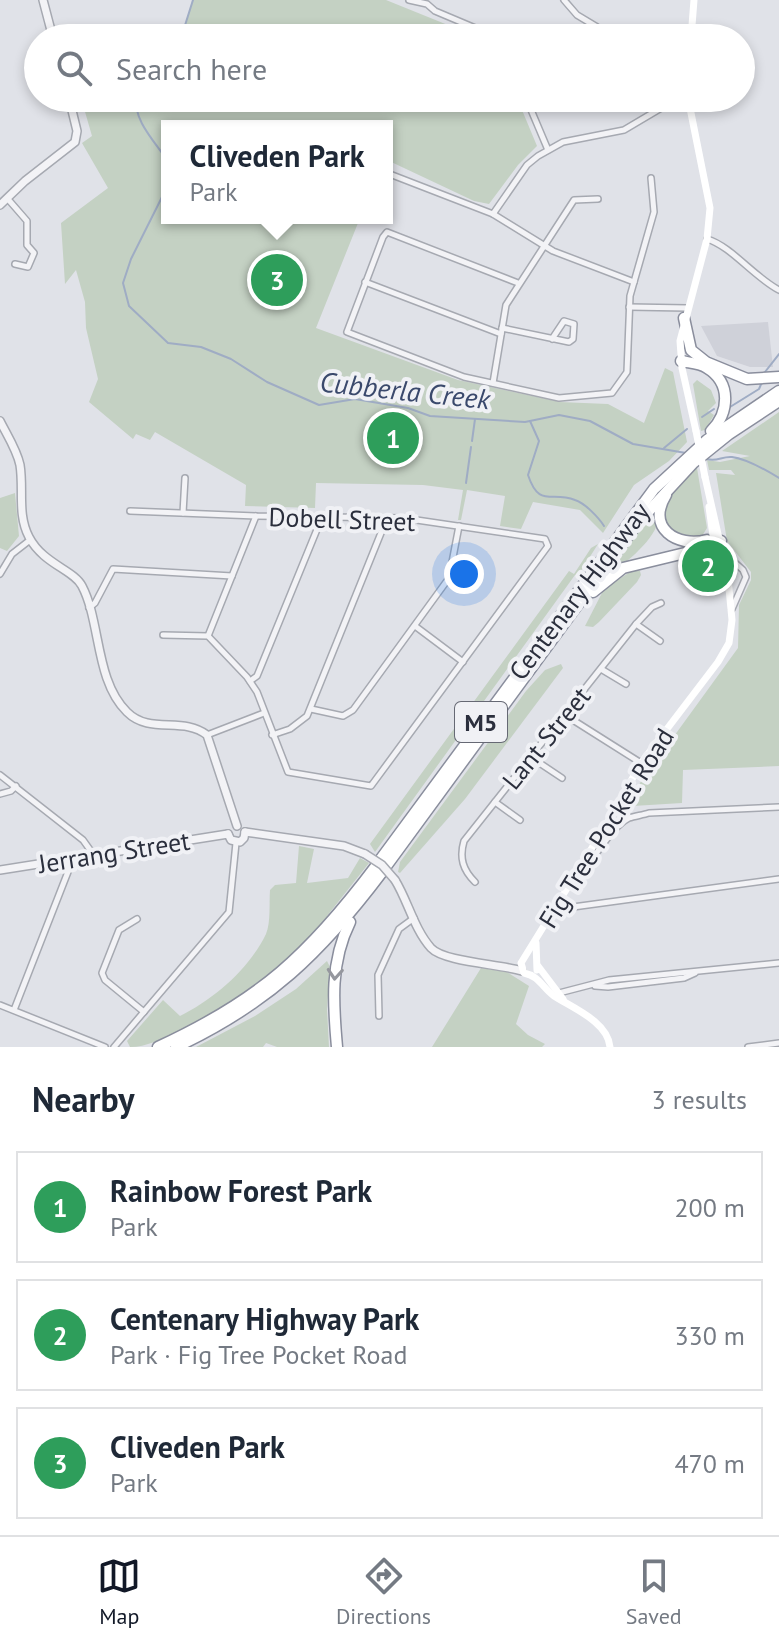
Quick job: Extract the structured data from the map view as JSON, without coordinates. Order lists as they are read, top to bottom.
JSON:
{
  "streets": {
    "highway": ["Centenary Highway", "M5"],
    "main road": ["Fig Tree Pocket Road"],
    "street": ["Dobell Street", "Lant Street", "Jerrang Street"]
  },
  "crossings": [
    ["Centenary Highway", "M5"]
  ],
  "water": ["Cubberla Creek"],
  "page": {
    "search": "Search here",
    "popup": ["Cliveden Park", "Park"],
    "pins": ["3", "1", "2"],
    "heading": ["Nearby", "3 results"],
    "list": [
      {
        "mark": "1",
        "name": "Rainbow Forest Park",
        "note": "Park",
        "value": "200 m"
      },
      {
        "mark": "2",
        "name": "Centenary Highway Park",
        "note": "Park · Fig Tree Pocket Road",
        "value": "330 m"
      },
      {
        "mark": "3",
        "name": "Cliveden Park",
        "note": "Park",
        "value": "470 m"
      }
    ],
    "nav": ["Map", "Directions", "Saved"]
  }
}
